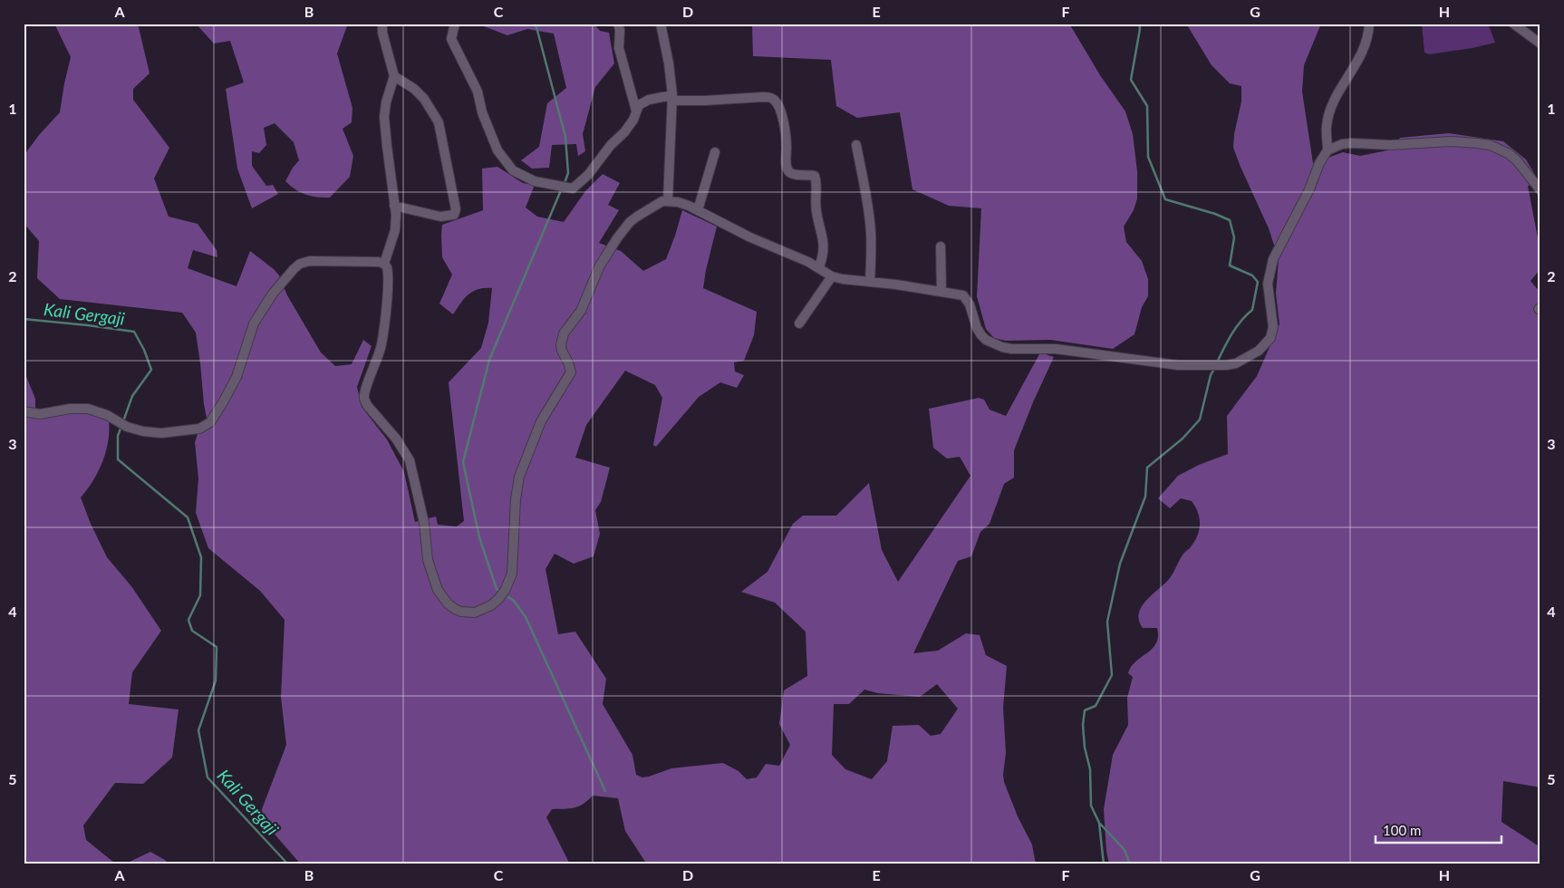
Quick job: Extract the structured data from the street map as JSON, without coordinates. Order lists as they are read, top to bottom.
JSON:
{
  "water": ["Kali Gergaji"],
  "scale_bar": "100 m",
  "grid": {
    "columns": [
      "A",
      "B",
      "C",
      "D",
      "E",
      "F",
      "G",
      "H"
    ],
    "rows": [
      "1",
      "2",
      "3",
      "4",
      "5"
    ]
  }
}
